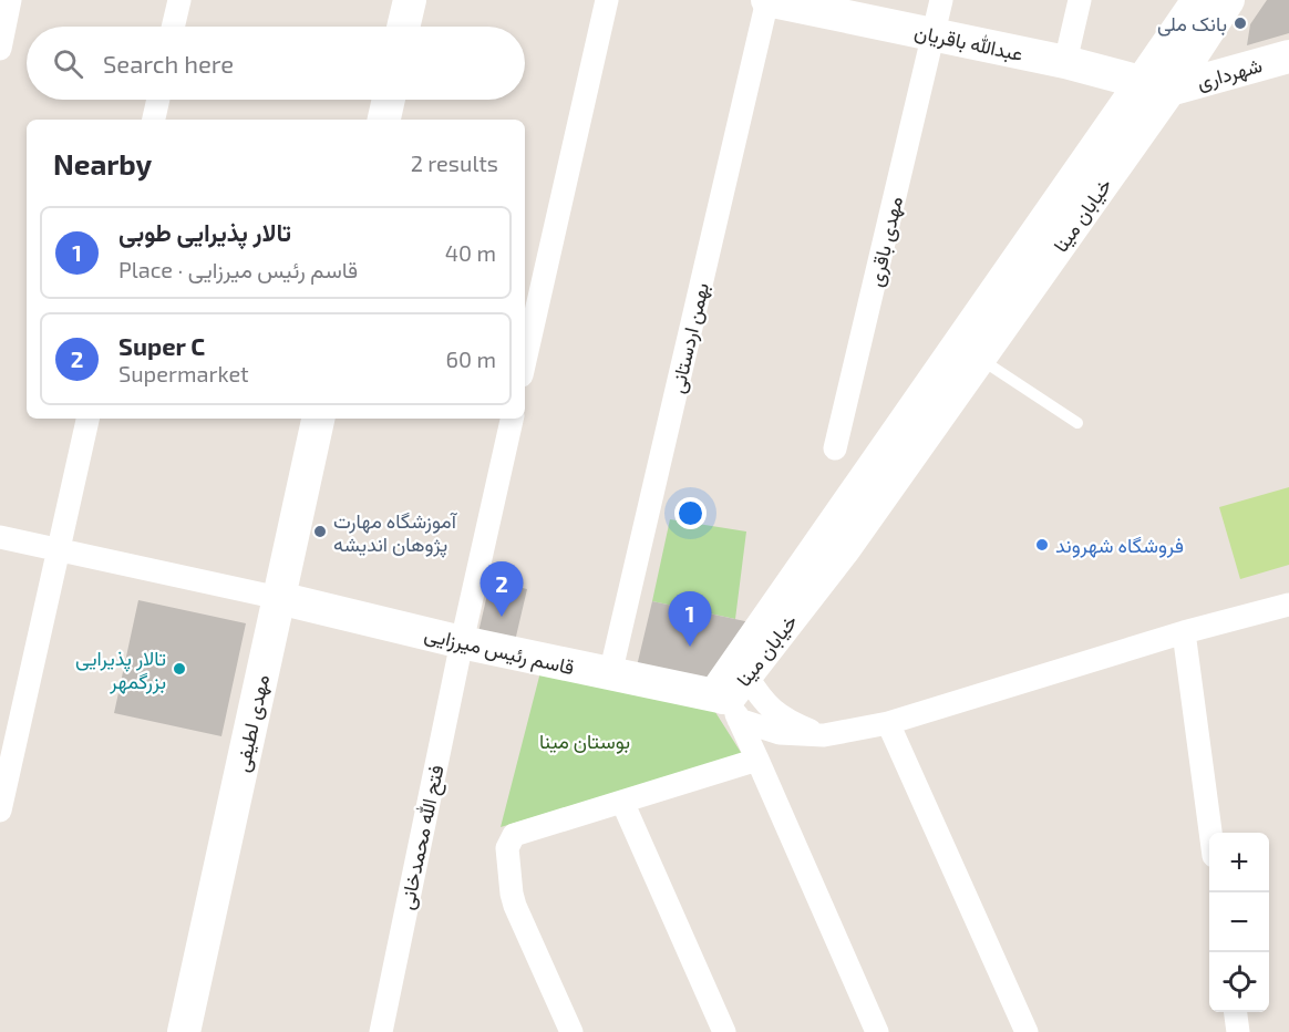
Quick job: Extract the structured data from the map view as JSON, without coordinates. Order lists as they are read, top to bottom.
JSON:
{
  "streets": {
    "street": [
      "عبدالله باقریان",
      "شهرداری",
      "خیابان مینا",
      "مهدی باقری",
      "بهمن اردستانی",
      "قاسم رئیس میرزایی",
      "مهدی لطیفی",
      "فتح الله محمدخانی"
    ]
  },
  "crossings": [
    ["عبدالله باقریان", "شهرداری"],
    ["عبدالله باقریان", "خیابان مینا"],
    ["عبدالله باقریان", "مهدی باقری"],
    ["عبدالله باقریان", "بهمن اردستانی"],
    ["شهرداری", "خیابان مینا"],
    ["خیابان مینا", "قاسم رئیس میرزایی"],
    ["بهمن اردستانی", "قاسم رئیس میرزایی"],
    ["قاسم رئیس میرزایی", "مهدی لطیفی"],
    ["قاسم رئیس میرزایی", "فتح الله محمدخانی"]
  ],
  "parks": ["بوستان مینا"],
  "places": [
    "بانک ملی",
    "آموزشگاه مهارت پژوهان اندیشه",
    "فروشگاه شهروند",
    "تالار پذیرایی بزرگمهر"
  ],
  "page": {
    "search": "Search here",
    "heading": ["Nearby", "2 results"],
    "list": [
      {
        "mark": "1",
        "name": "تالار پذیرایی طوبی",
        "note": "Place · قاسم رئیس میرزایی",
        "value": "40 m"
      },
      {
        "mark": "2",
        "name": "Super C",
        "note": "Supermarket",
        "value": "60 m"
      }
    ],
    "pins": ["2", "1"],
    "map_buttons": ["+", "−"]
  }
}
